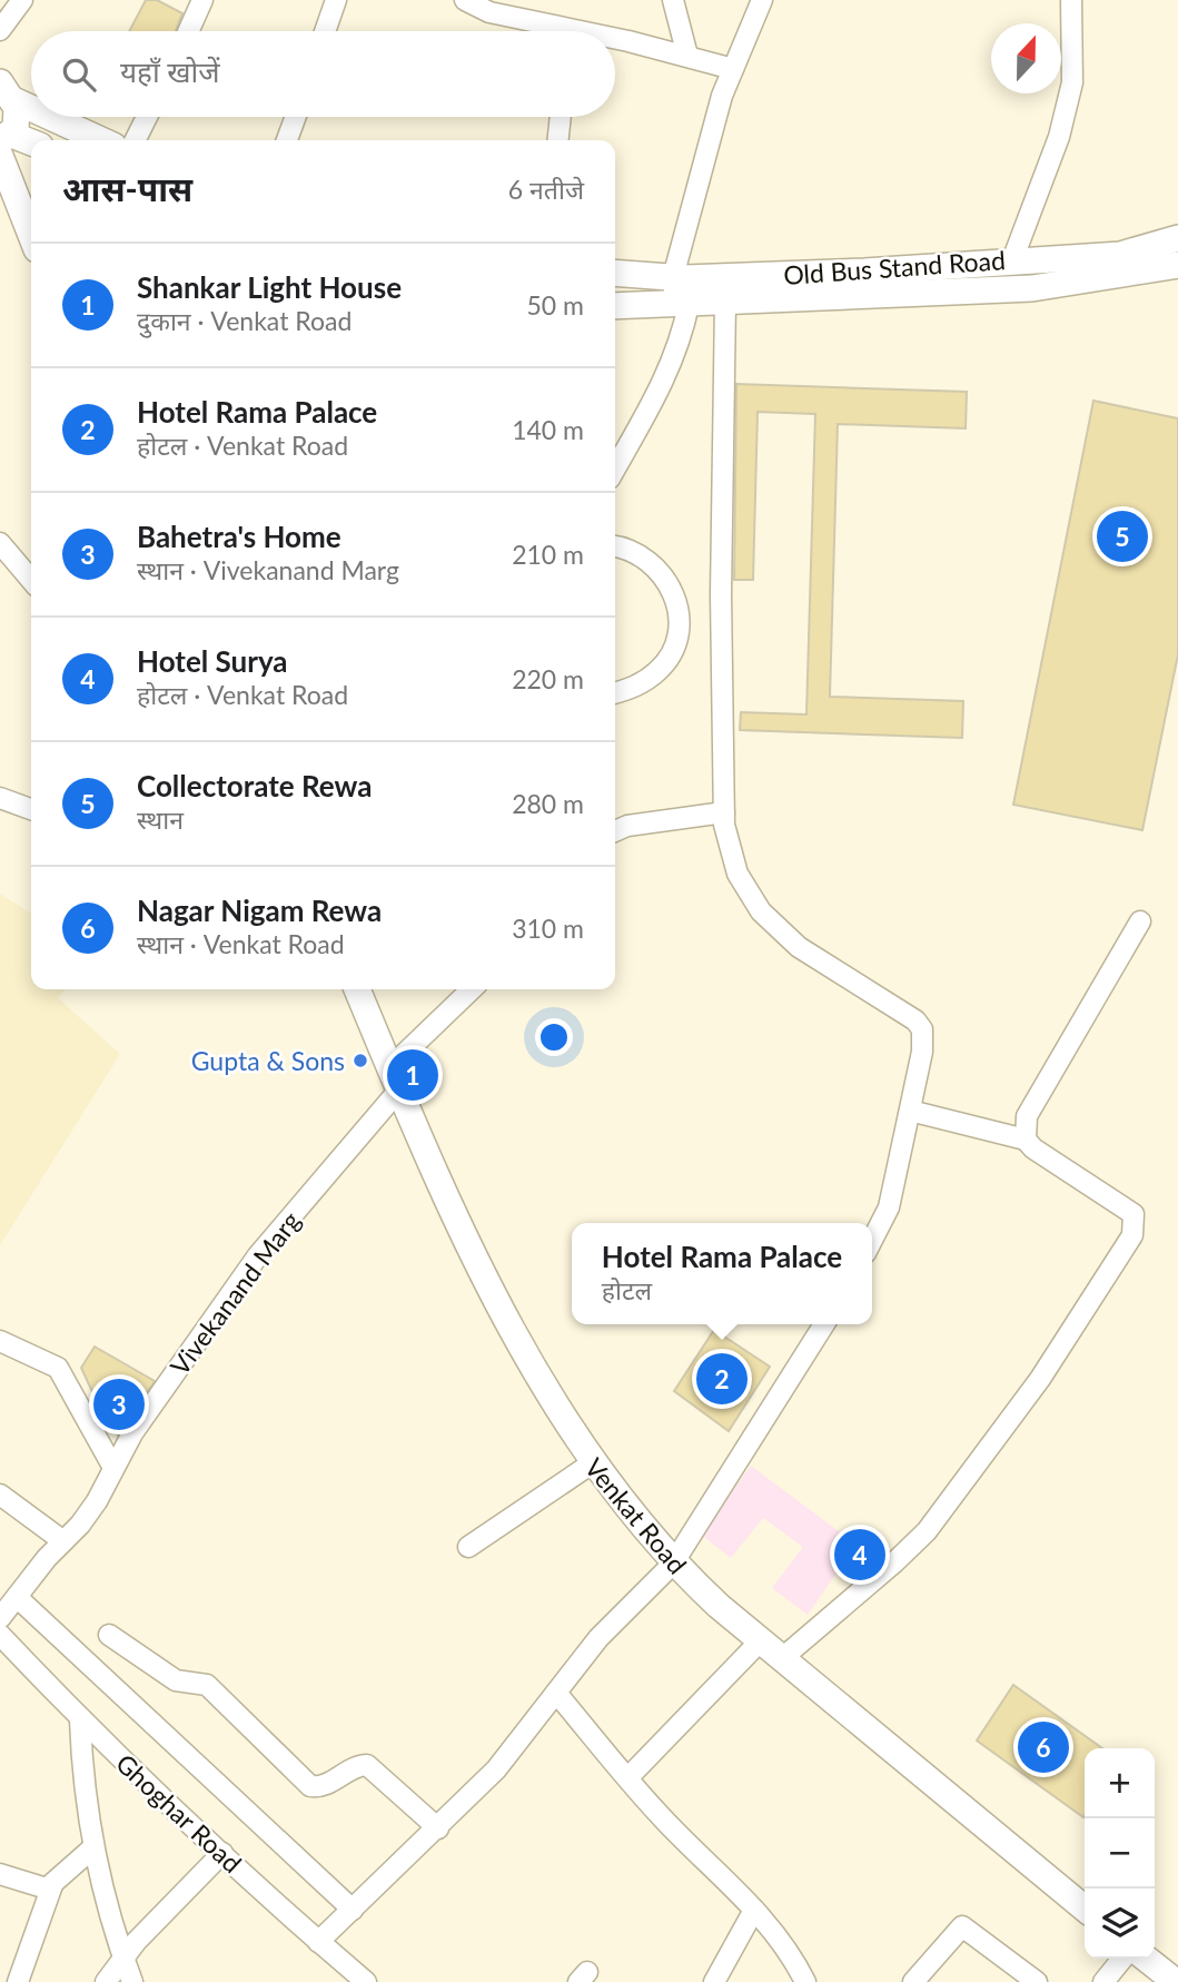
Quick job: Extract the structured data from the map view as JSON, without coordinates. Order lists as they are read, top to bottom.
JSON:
{
  "streets": {
    "main road": ["Old Bus Stand Road", "Venkat Road"],
    "street": ["Vivekanand Marg", "Ghoghar Road"]
  },
  "crossings": [
    ["Vivekanand Marg", "Venkat Road"]
  ],
  "places": ["Gupta & Sons"],
  "north": "top",
  "page": {
    "search": "यहाँ खोजें",
    "heading": ["आस-पास", "6 नतीजे"],
    "list": [
      {
        "mark": "1",
        "name": "Shankar Light House",
        "note": "दुकान · Venkat Road",
        "value": "50 m"
      },
      {
        "mark": "2",
        "name": "Hotel Rama Palace",
        "note": "होटल · Venkat Road",
        "value": "140 m"
      },
      {
        "mark": "3",
        "name": "Bahetra's Home",
        "note": "स्थान · Vivekanand Marg",
        "value": "210 m"
      },
      {
        "mark": "4",
        "name": "Hotel Surya",
        "note": "होटल · Venkat Road",
        "value": "220 m"
      },
      {
        "mark": "5",
        "name": "Collectorate Rewa",
        "note": "स्थान",
        "value": "280 m"
      },
      {
        "mark": "6",
        "name": "Nagar Nigam Rewa",
        "note": "स्थान · Venkat Road",
        "value": "310 m"
      }
    ],
    "pins": [
      "5",
      "1",
      "2",
      "3",
      "4",
      "6"
    ],
    "popup": ["Hotel Rama Palace", "होटल"],
    "map_buttons": ["+", "−"]
  }
}
